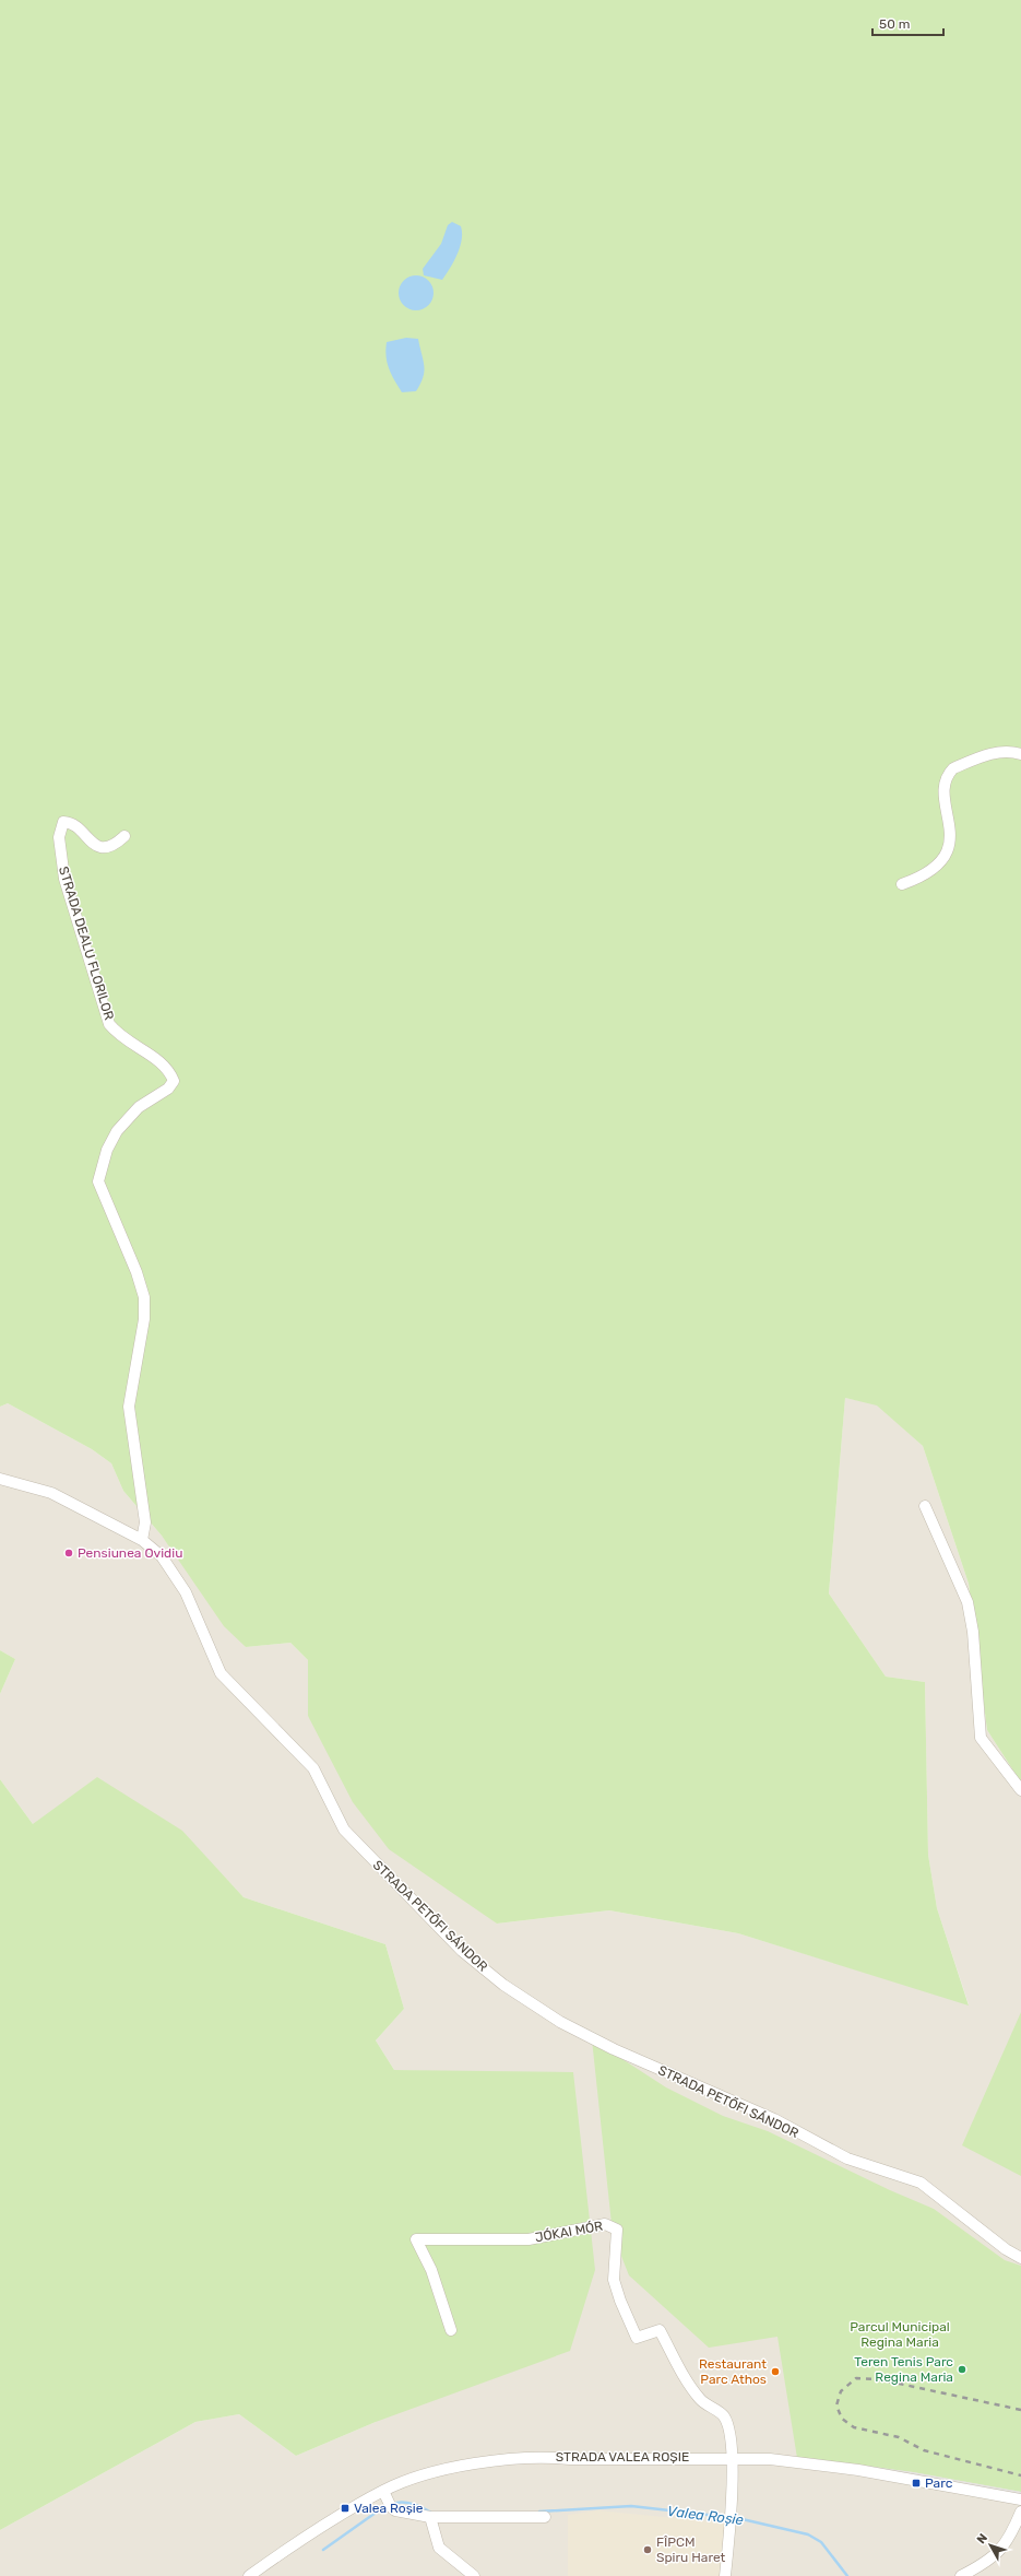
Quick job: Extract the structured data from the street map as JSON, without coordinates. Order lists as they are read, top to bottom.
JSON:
{
  "streets": {
    "street": [
      "STRADA DEALU FLORILOR",
      "STRADA PETŐFI SÁNDOR",
      "JÓKAI MÓR",
      "STRADA VALEA ROȘIE"
    ]
  },
  "crossings": [
    ["STRADA DEALU FLORILOR", "STRADA PETŐFI SÁNDOR"],
    ["JÓKAI MÓR", "STRADA VALEA ROȘIE"]
  ],
  "water": ["Valea Roșie"],
  "parks": ["Parcul Municipal Regina Maria"],
  "places": {
    "other": [
      "Pensiunea Ovidiu",
      "Teren Tenis Parc Regina Maria",
      "Restaurant Parc Athos",
      "FÎPCM Spiru Haret"
    ],
    "transit": ["Parc", "Valea Roșie"]
  },
  "scale_bar": "50 m",
  "north": "top left"
}
